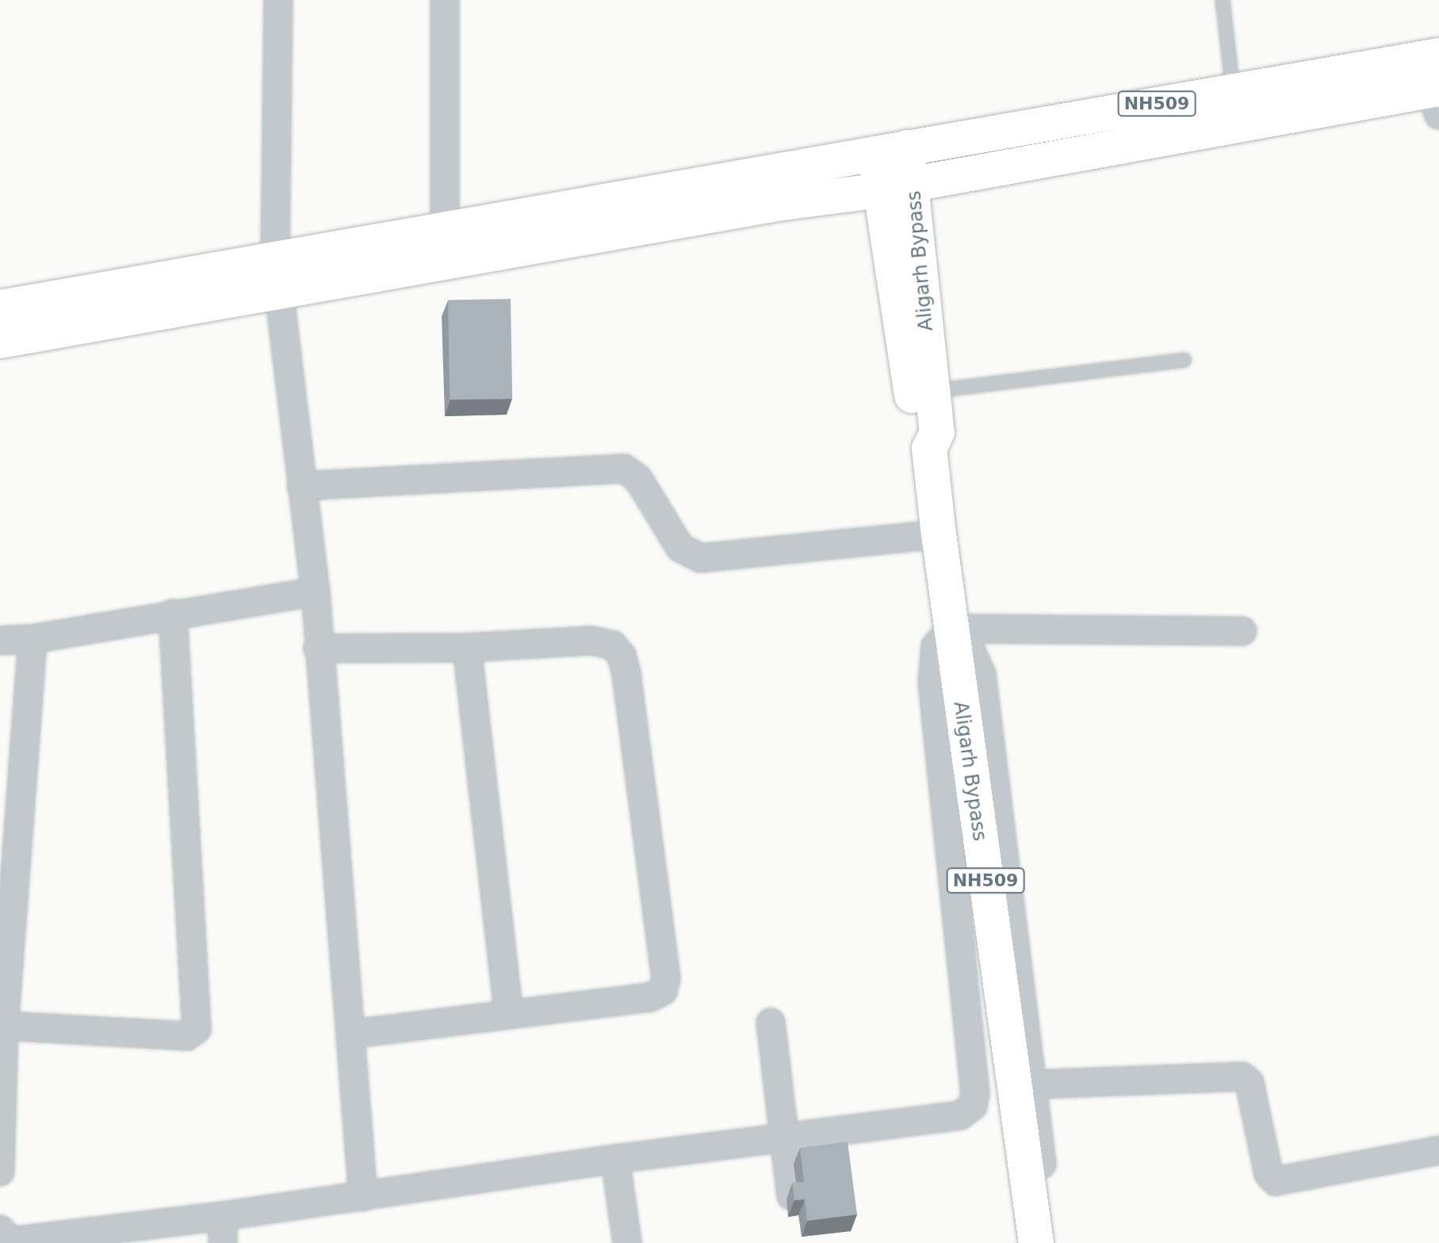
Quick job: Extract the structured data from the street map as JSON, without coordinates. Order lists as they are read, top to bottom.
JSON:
{
  "streets": {
    "main road": ["NH509", "Aligarh Bypass"]
  },
  "crossings": [
    ["NH509", "Aligarh Bypass"]
  ]
}
